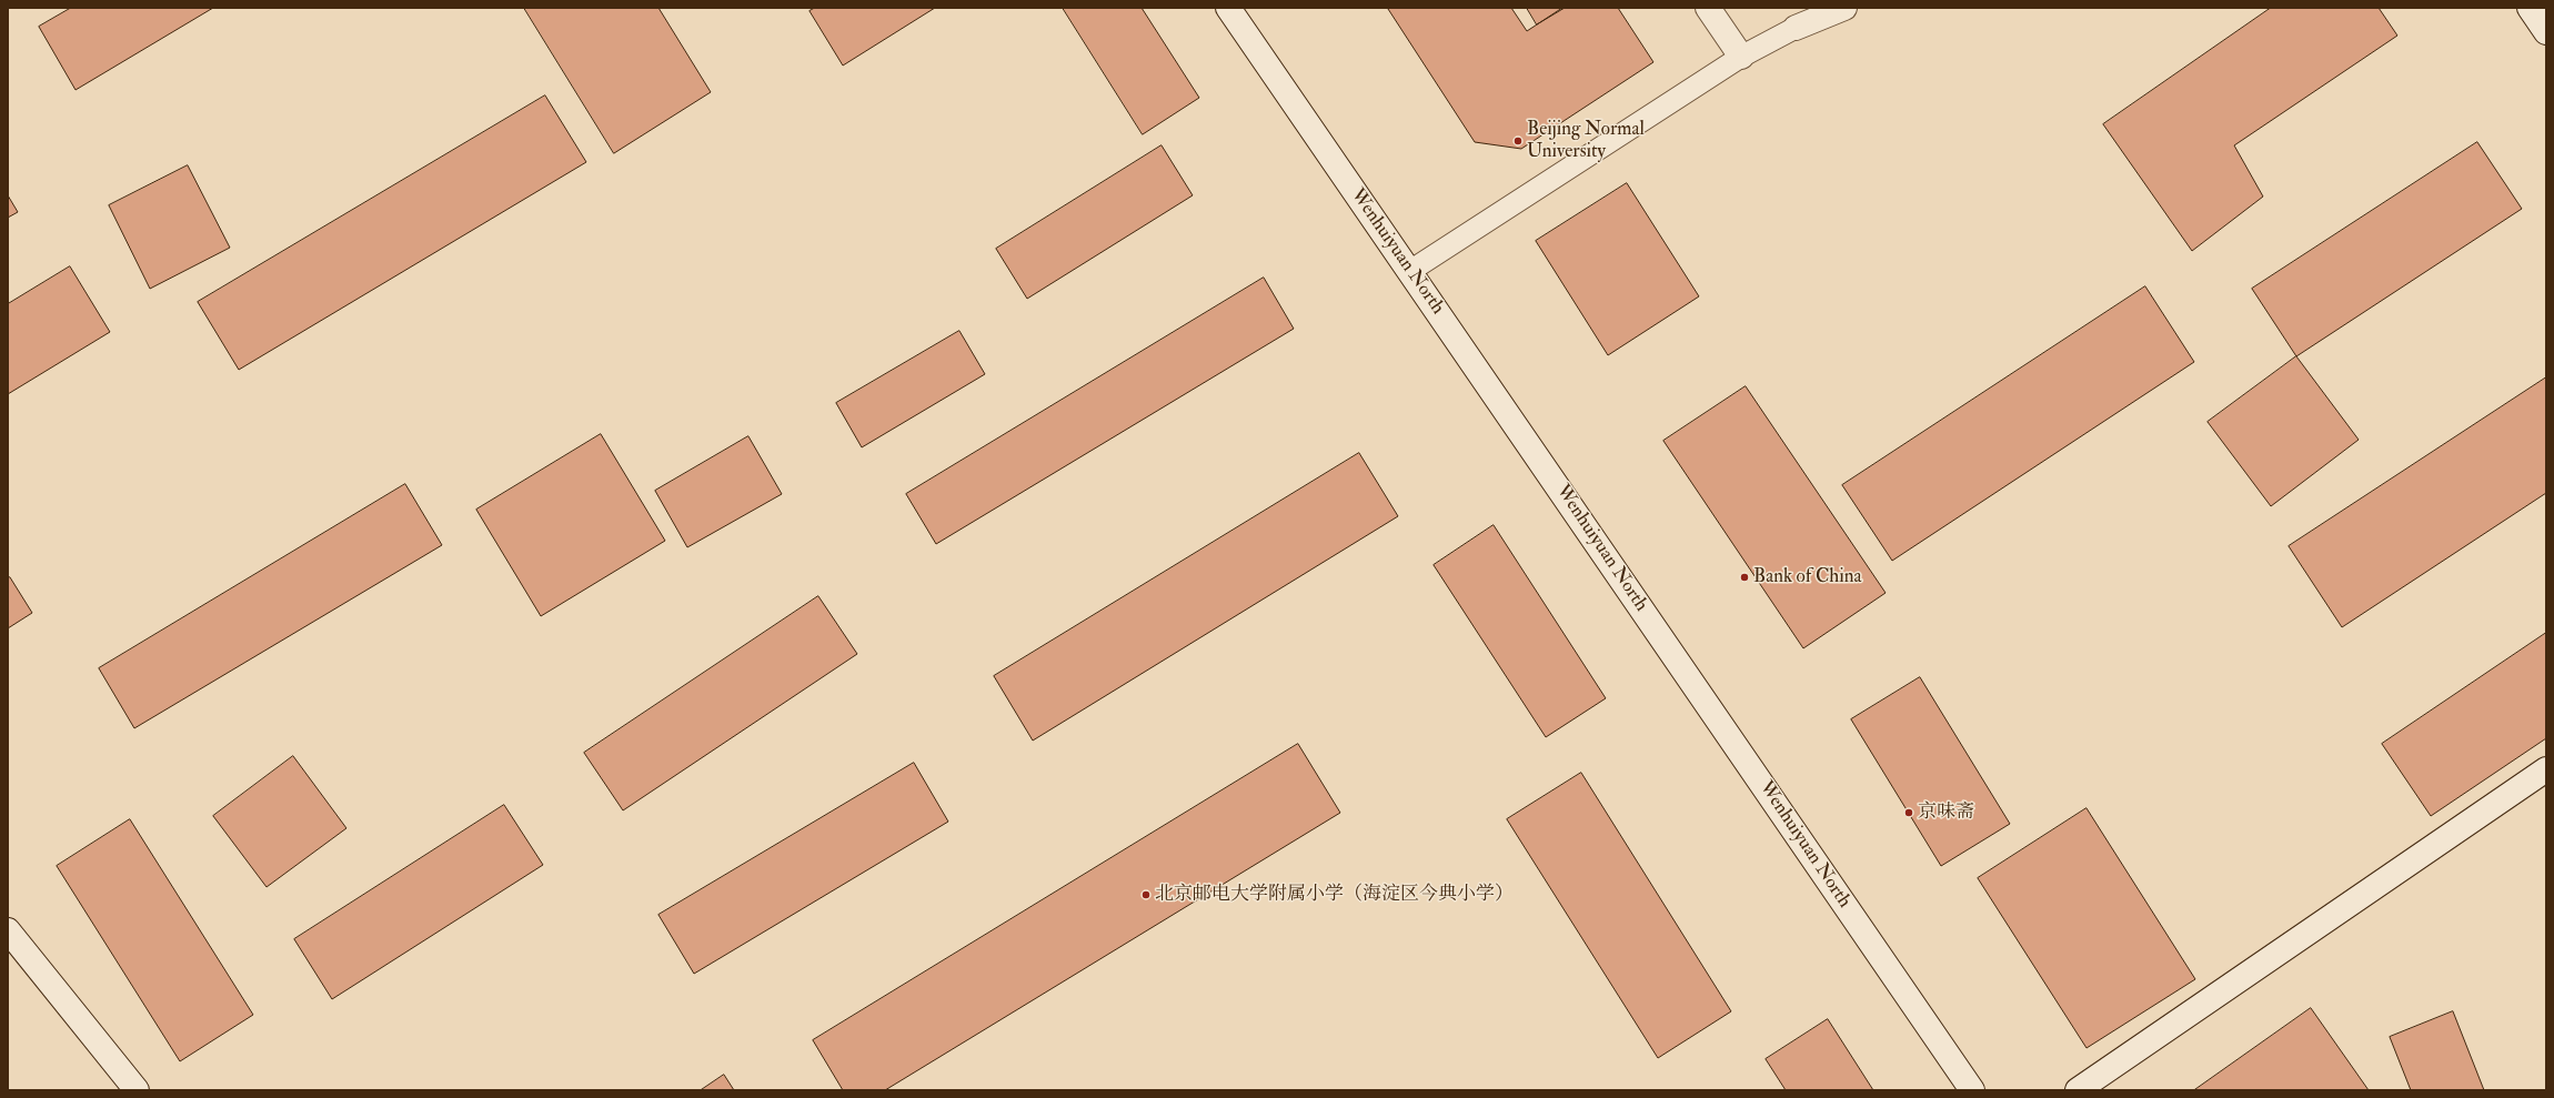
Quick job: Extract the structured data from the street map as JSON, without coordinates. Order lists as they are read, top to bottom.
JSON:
{
  "streets": {
    "street": ["Wenhuiyuan North"]
  },
  "places": [
    "Beijing Normal University",
    "Bank of China",
    "京味斋",
    "北京邮电大学附属小学（海淀区今典小学）"
  ]
}
